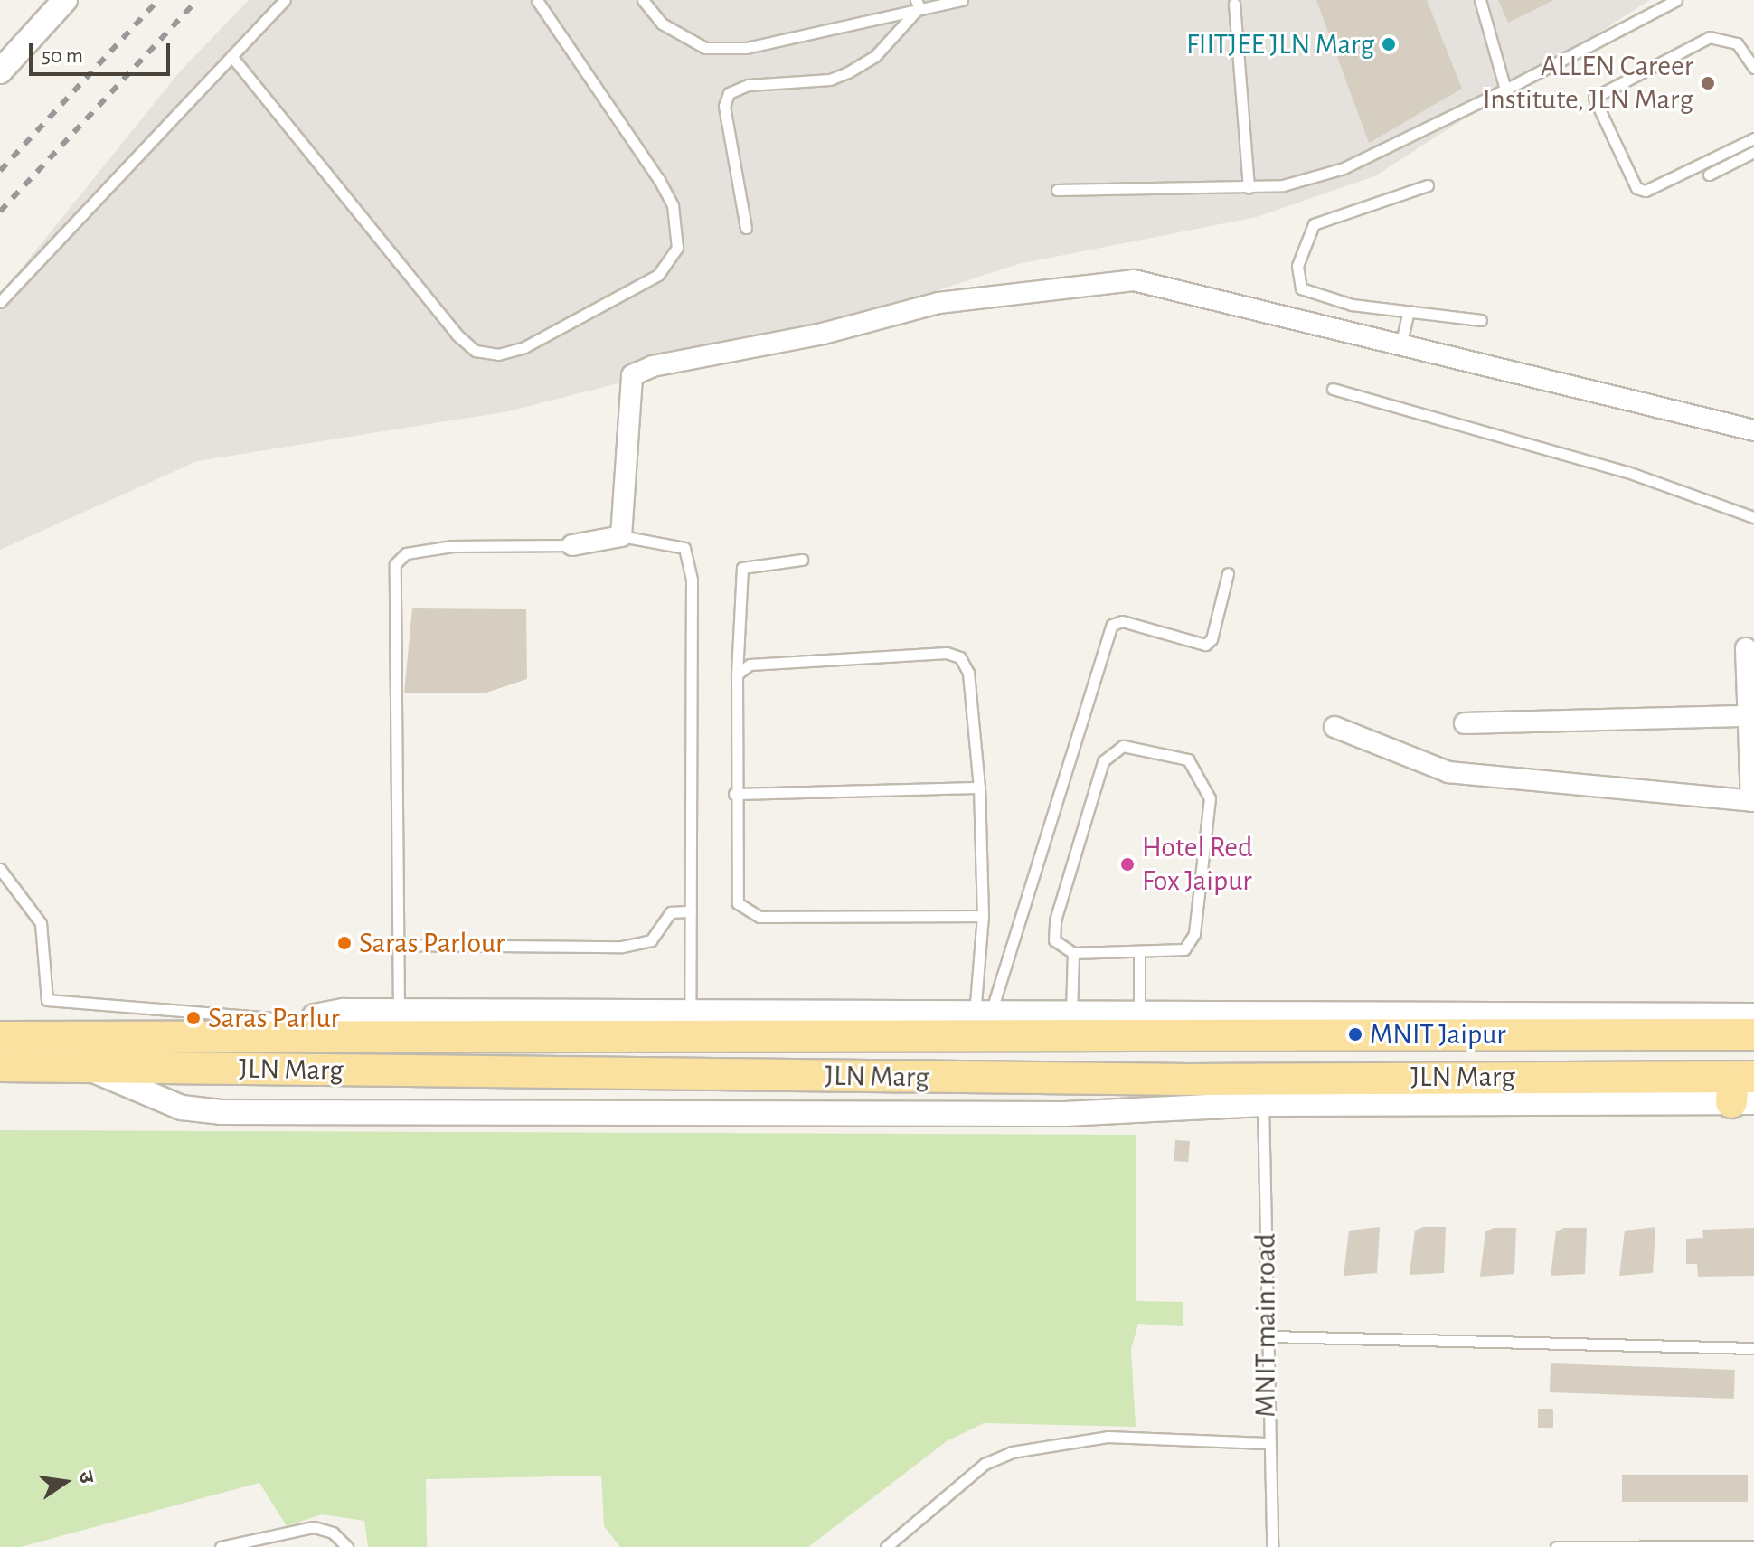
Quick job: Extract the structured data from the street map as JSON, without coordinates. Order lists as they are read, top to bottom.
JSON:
{
  "streets": {
    "main road": ["JLN Marg"],
    "lane": ["MNIT main road"]
  },
  "crossings": [
    ["JLN Marg", "MNIT main road"]
  ],
  "places": [
    "FIITJEE JLN Marg",
    "ALLEN Career Institute, JLN Marg",
    "Hotel Red Fox Jaipur",
    "Saras Parlour",
    "Saras Parlur",
    "MNIT Jaipur"
  ],
  "scale_bar": "50 m",
  "north": "right"
}
